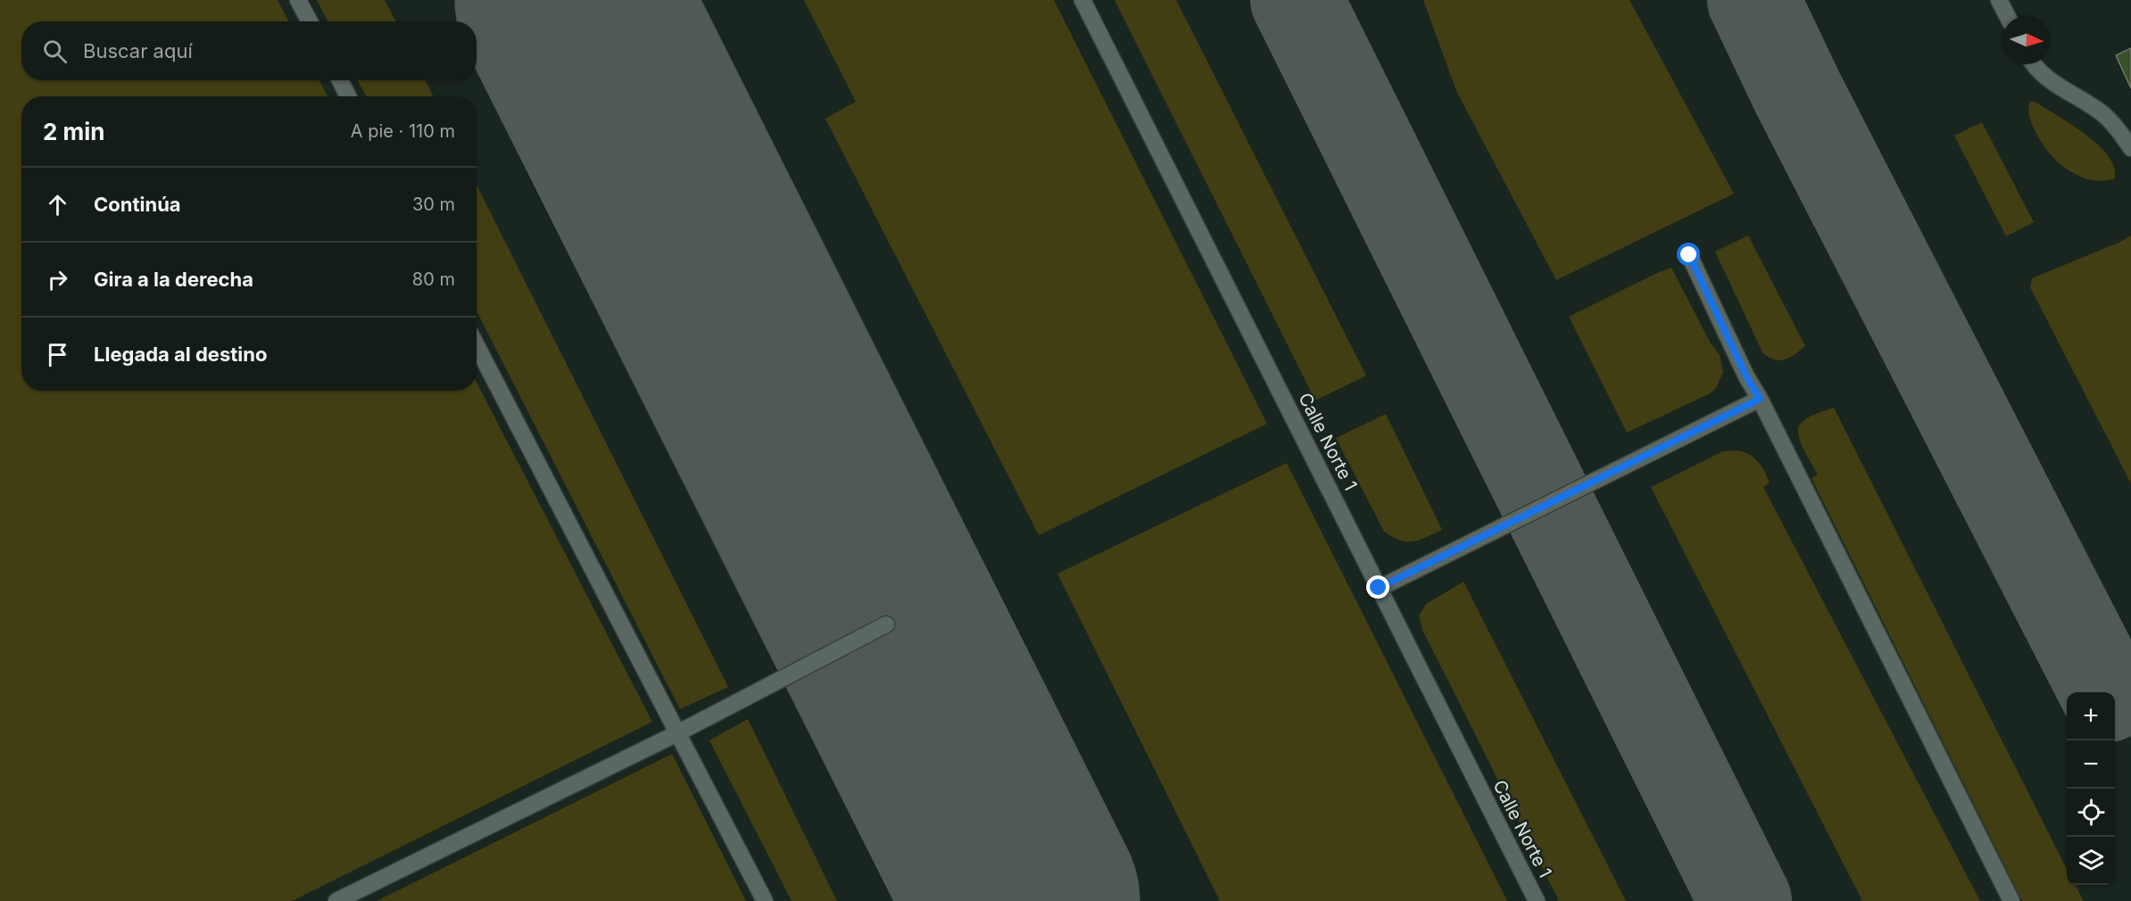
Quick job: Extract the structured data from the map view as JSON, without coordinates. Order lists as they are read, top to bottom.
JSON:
{
  "streets": {
    "lane": ["Calle Norte 1"]
  },
  "north": "right",
  "page": {
    "search": "Buscar aquí",
    "heading": ["2 min", "A pie · 110 m"],
    "list": [
      ["Continúa", "30 m"],
      ["Gira a la derecha", "80 m"],
      "Llegada al destino"
    ],
    "map_buttons": ["+", "−"]
  }
}
